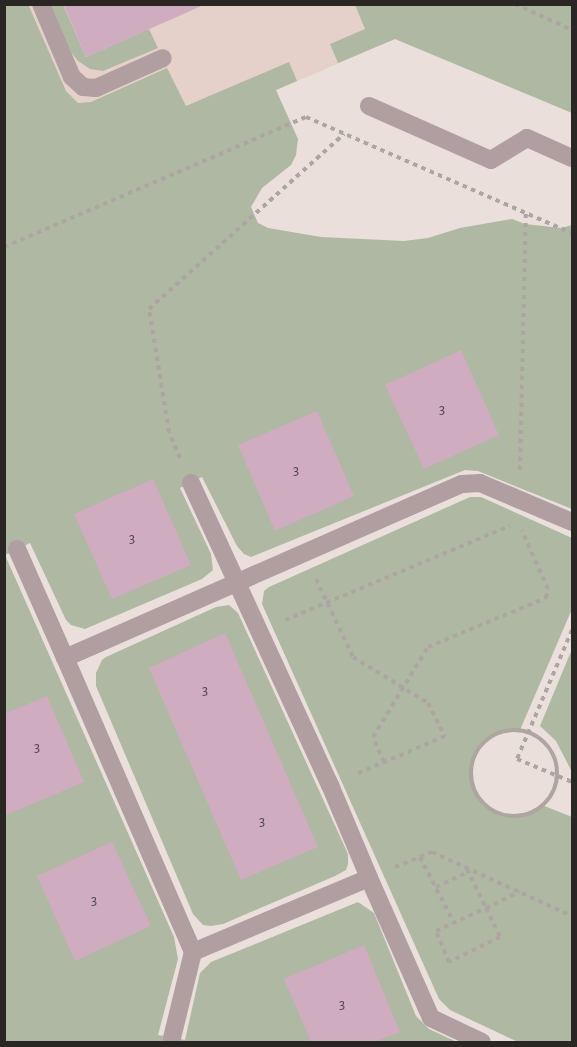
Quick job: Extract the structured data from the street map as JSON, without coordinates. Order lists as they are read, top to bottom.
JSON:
{
  "house_numbers": [
    "3",
    "3",
    "3",
    "3",
    "3",
    "3",
    "3",
    "3"
  ]
}
